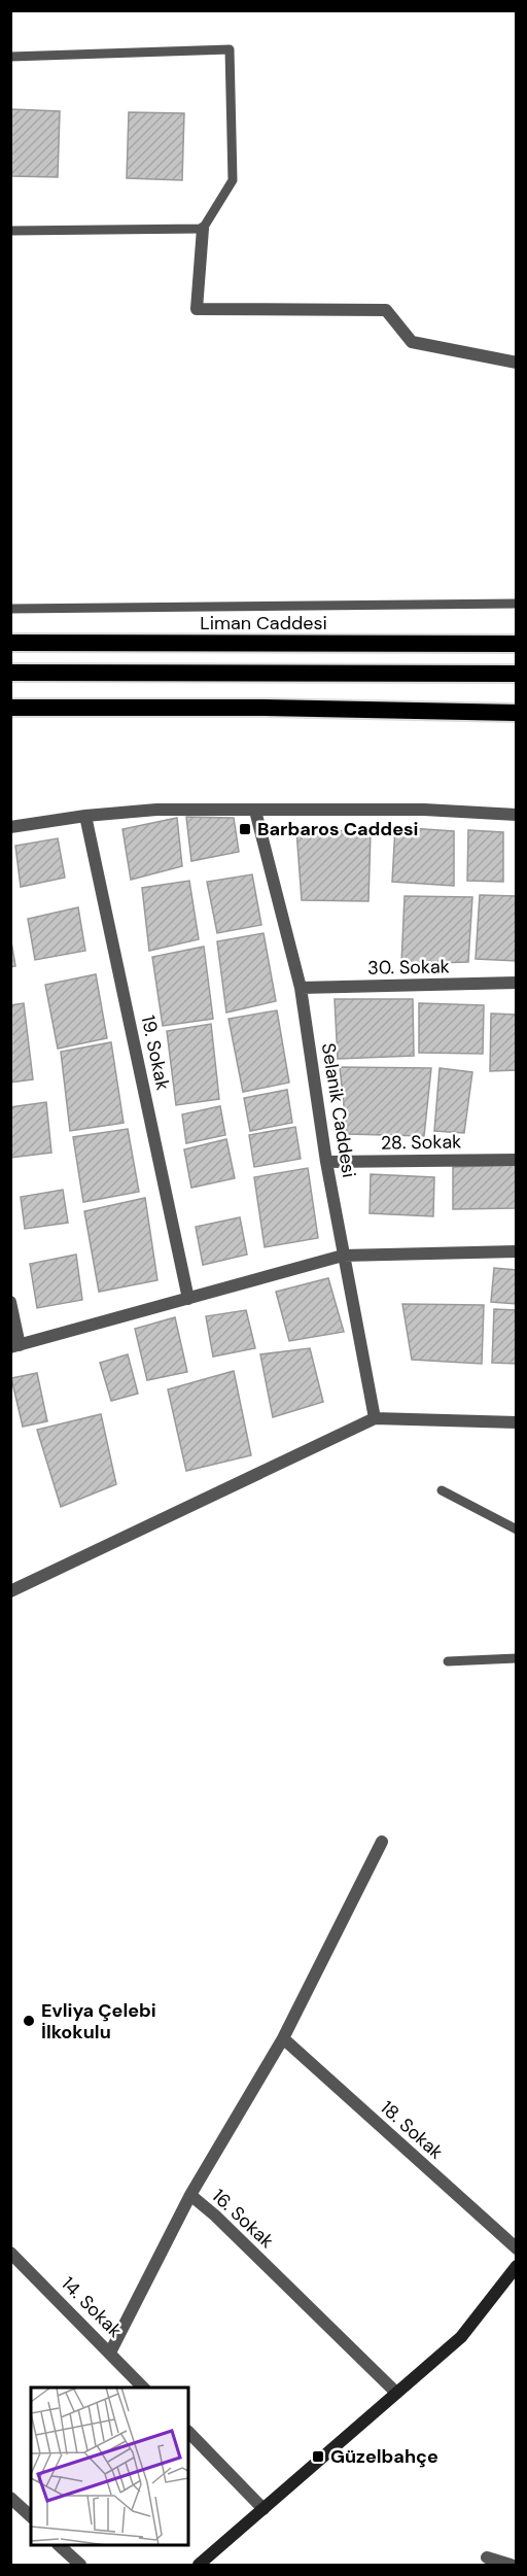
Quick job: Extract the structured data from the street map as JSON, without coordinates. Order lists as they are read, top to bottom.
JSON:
{
  "streets": {
    "highway": ["Liman Caddesi"],
    "street": [
      "30. Sokak",
      "19. Sokak",
      "Selanik Caddesi",
      "28. Sokak",
      "18. Sokak",
      "16. Sokak",
      "14. Sokak"
    ]
  },
  "crossings": [
    ["30. Sokak", "Selanik Caddesi"],
    ["Selanik Caddesi", "28. Sokak"],
    ["16. Sokak", "14. Sokak"]
  ],
  "places": {
    "transit": ["Barbaros Caddesi", "Güzelbahçe"],
    "other": ["Evliya Çelebi İlkokulu"]
  }
}
